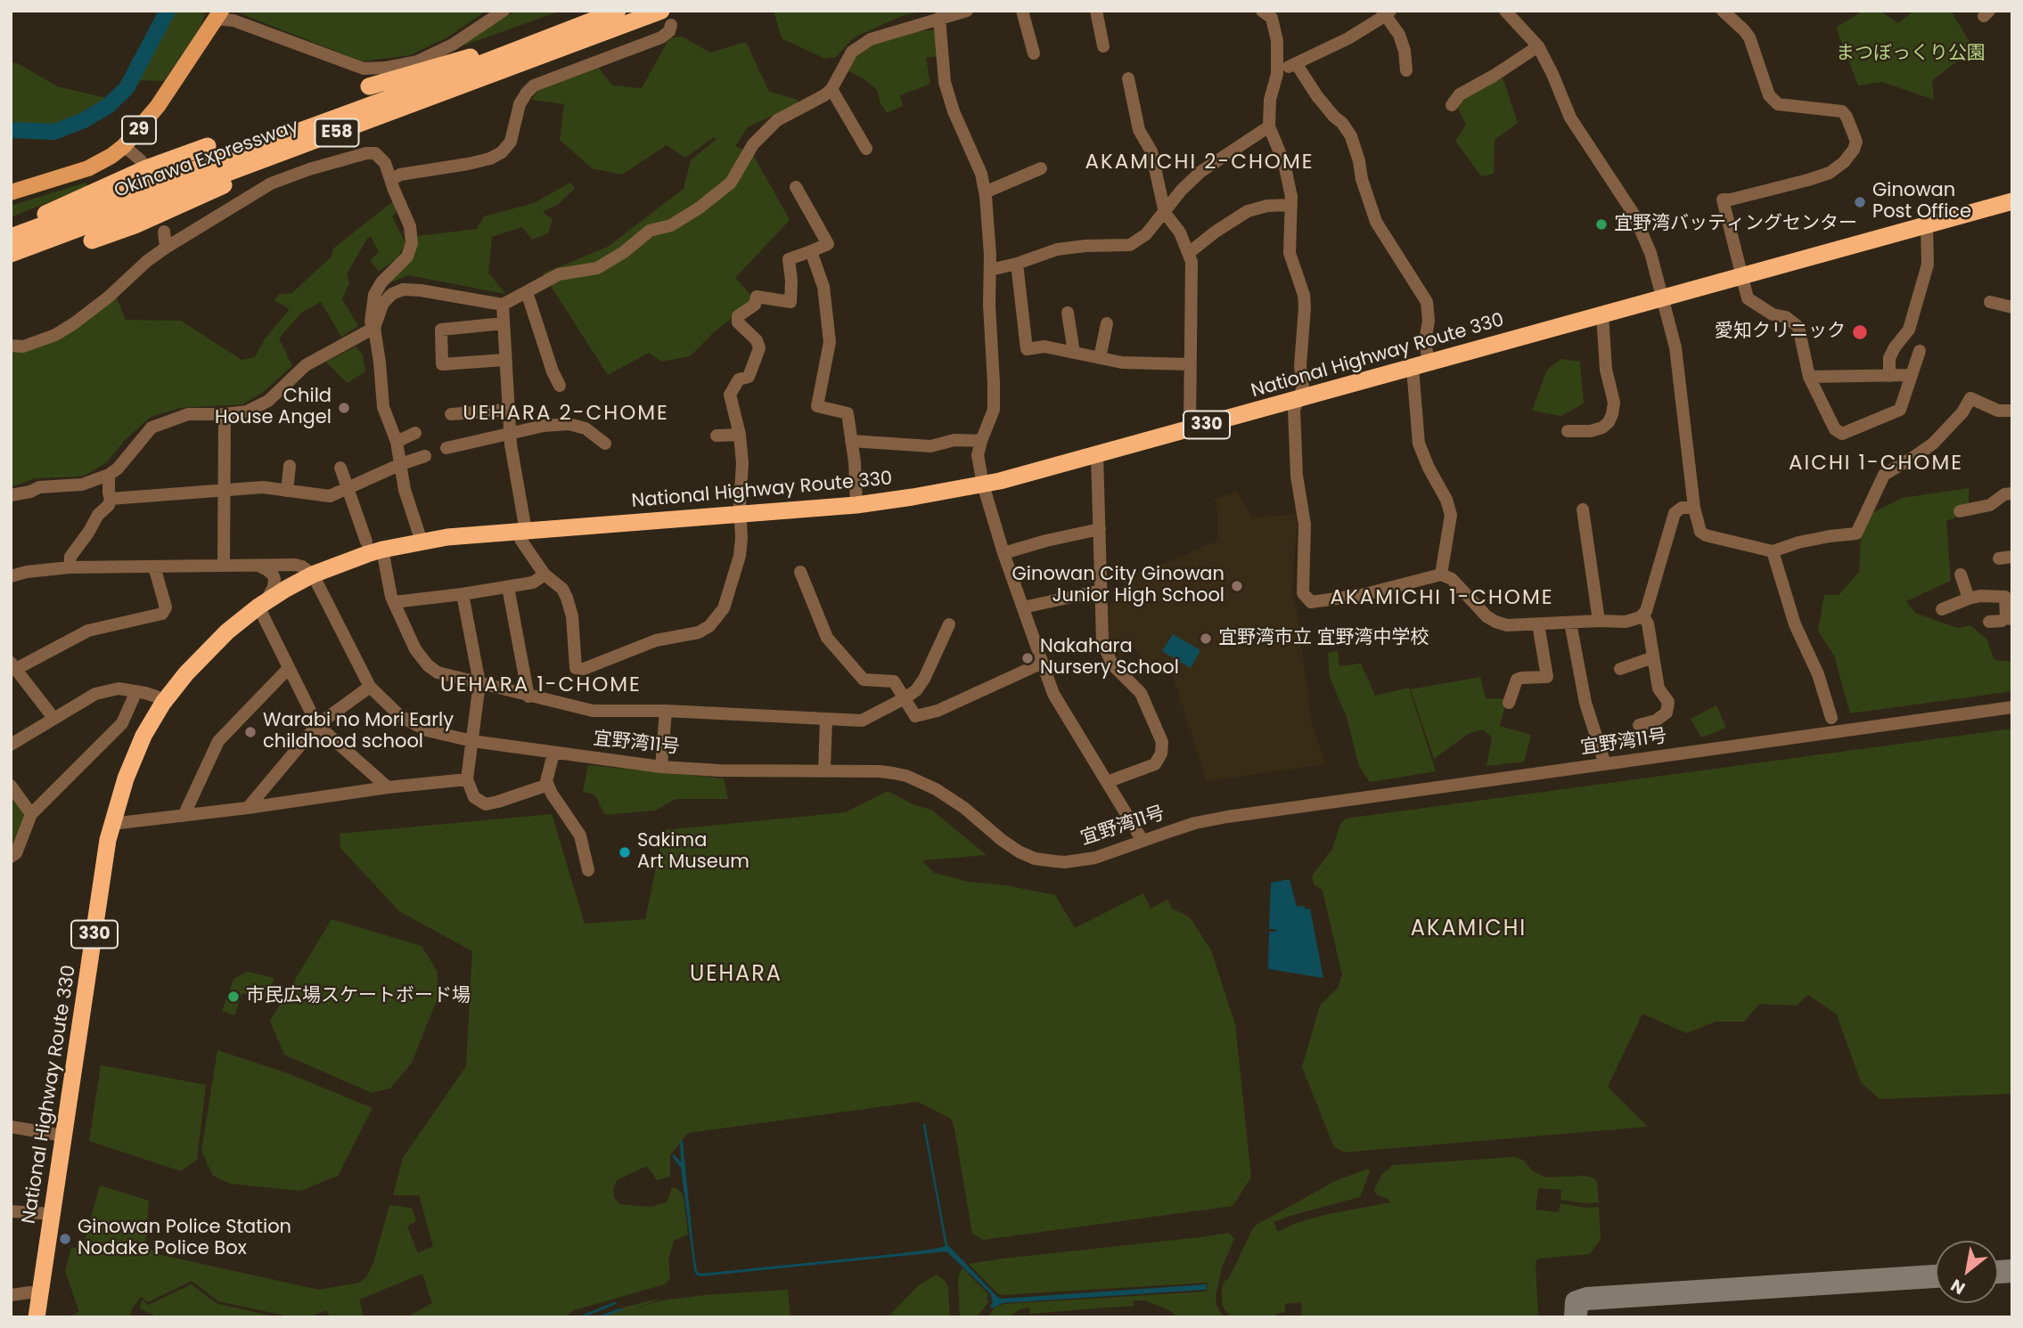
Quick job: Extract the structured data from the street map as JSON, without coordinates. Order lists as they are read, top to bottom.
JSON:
{
  "streets": {
    "highway": [
      "E58",
      "Okinawa Expressway",
      "National Highway Route 330",
      "330"
    ],
    "main road": ["29"],
    "street": ["宜野湾11号"]
  },
  "crossings": [
    ["National Highway Route 330", "宜野湾11号"]
  ],
  "districts": [
    "AKAMICHI 2-CHOME",
    "UEHARA 2-CHOME",
    "AICHI 1-CHOME",
    "AKAMICHI 1-CHOME",
    "UEHARA 1-CHOME",
    "AKAMICHI",
    "UEHARA"
  ],
  "parks": ["まつぼっくり公園"],
  "places": [
    "Ginowan Post Office",
    "宜野湾バッティングセンター",
    "愛知クリニック",
    "Child House Angel",
    "Ginowan City Ginowan Junior High School",
    "宜野湾市立 宜野湾中学校",
    "Nakahara Nursery School",
    "Warabi no Mori Early childhood school",
    "Sakima Art Museum",
    "市民広場スケートボード場",
    "Ginowan Police Station Nodake Police Box"
  ],
  "north": "bottom left"
}
